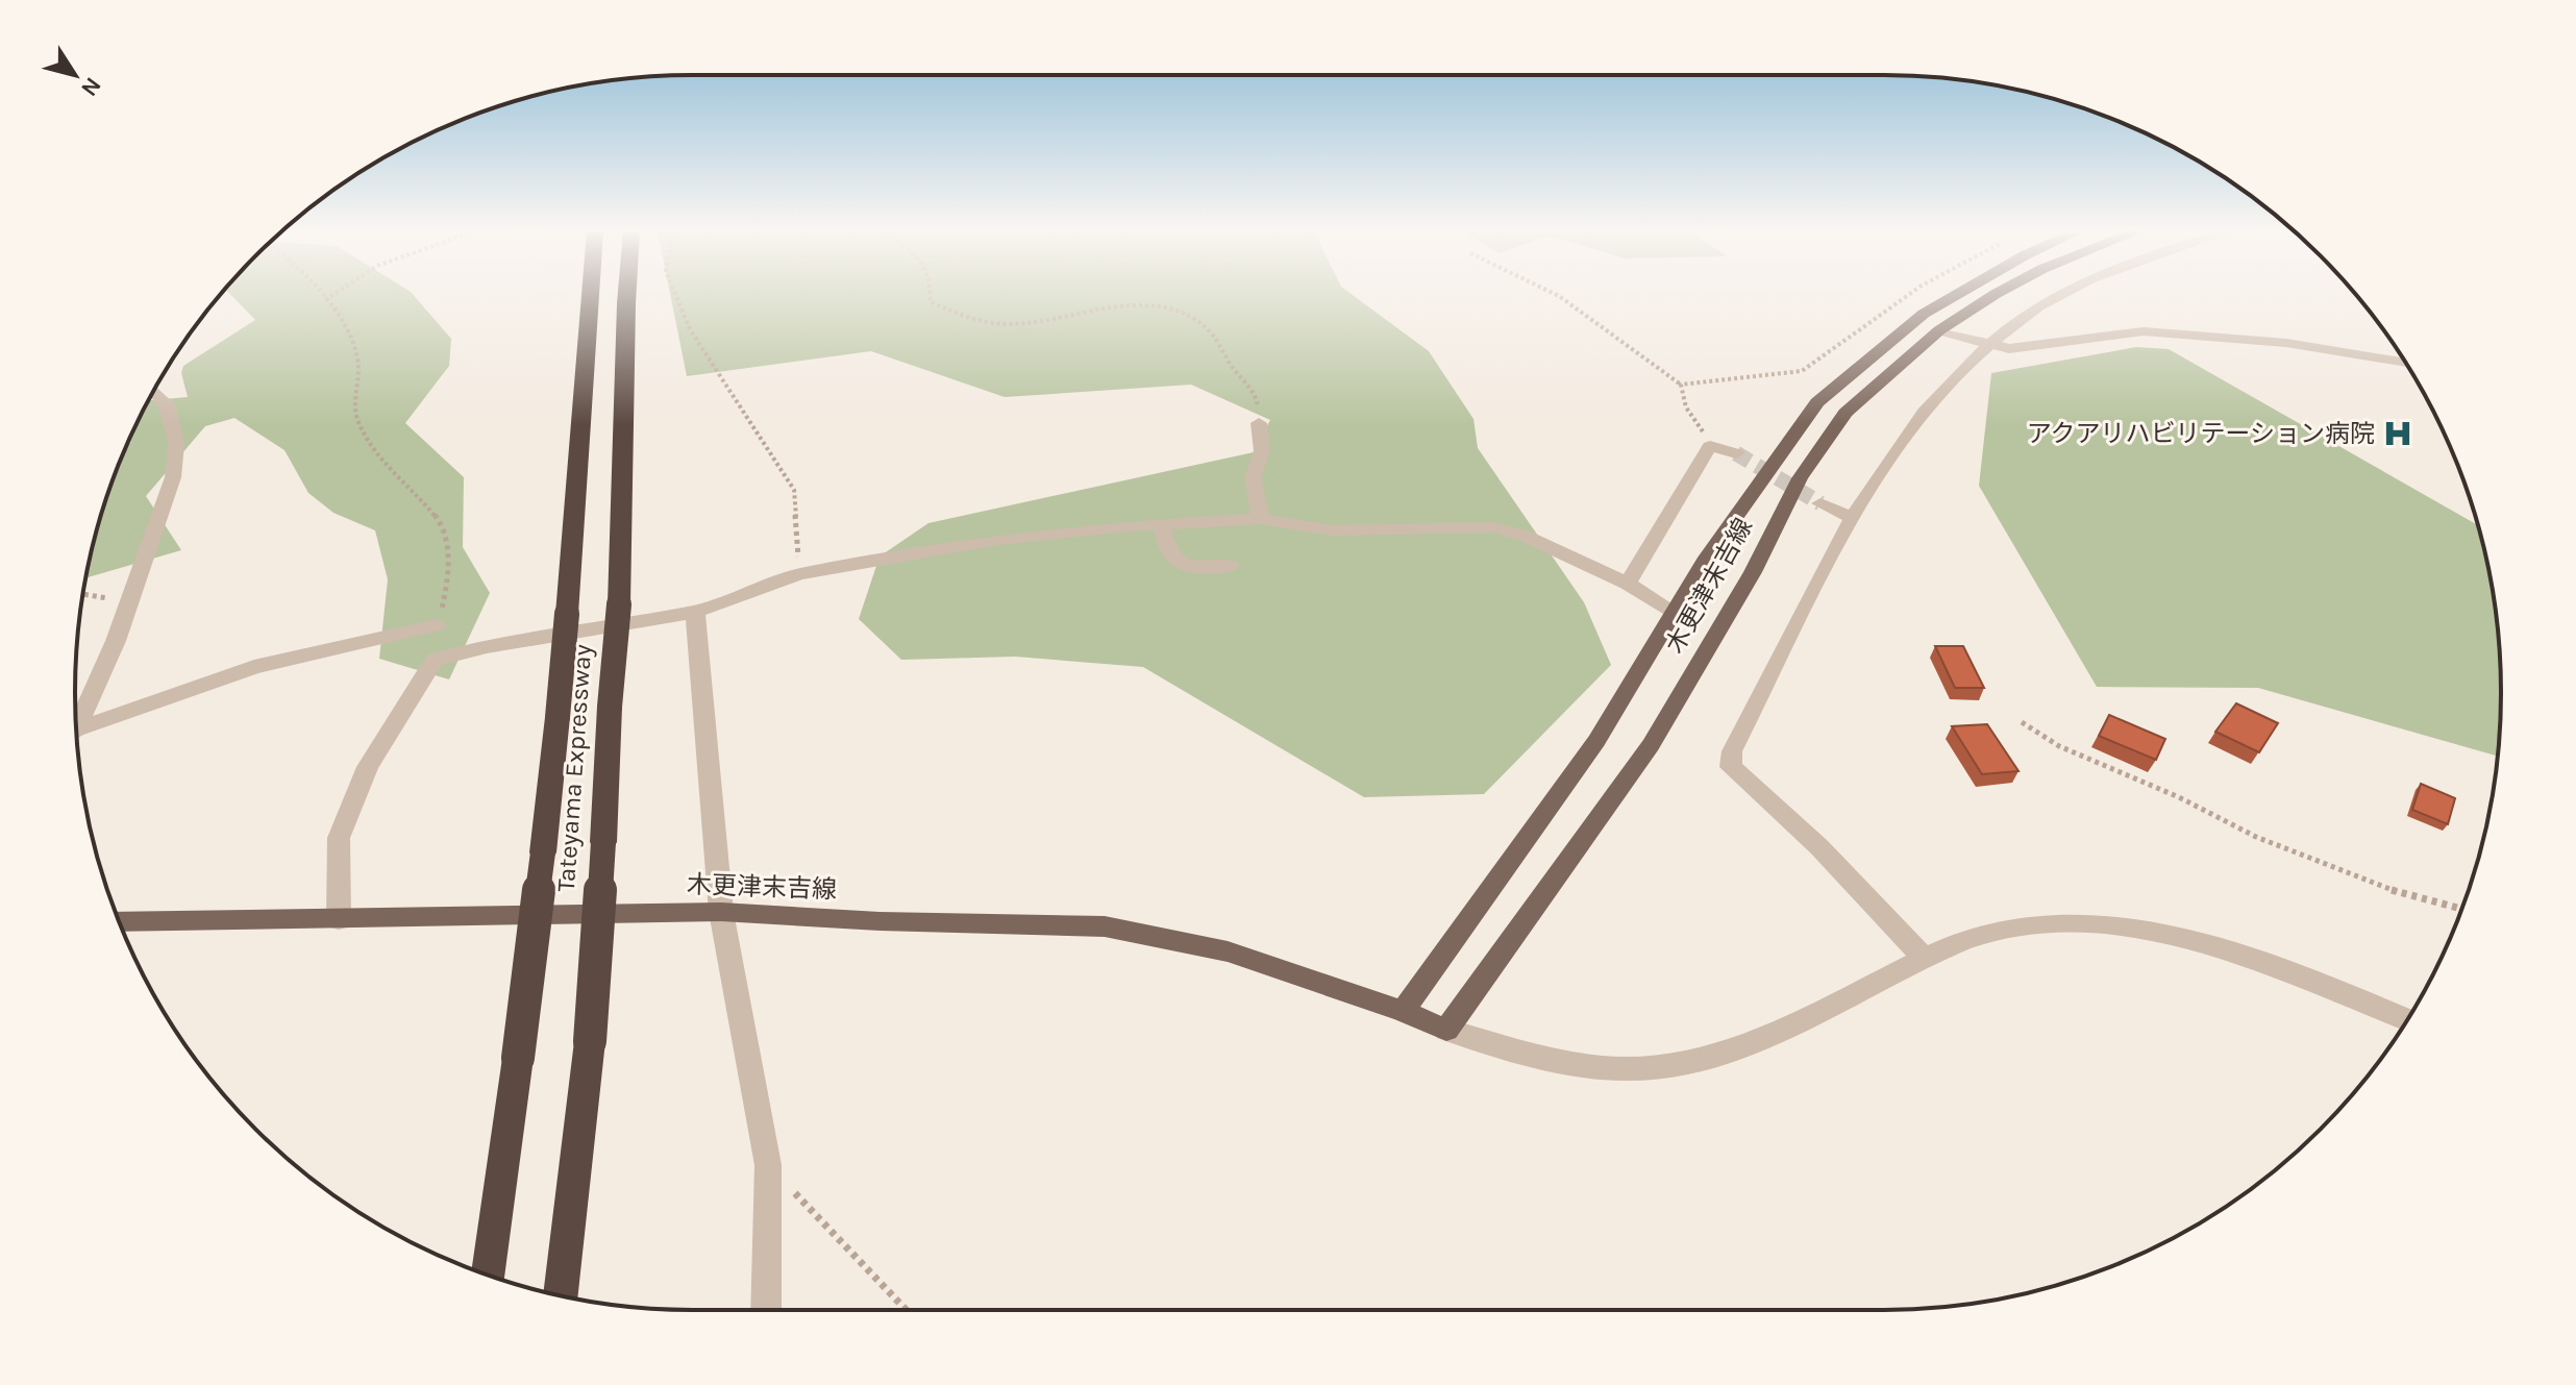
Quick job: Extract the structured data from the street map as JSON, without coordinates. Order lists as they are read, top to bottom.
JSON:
{
  "streets": {
    "highway": ["Tateyama Expressway"],
    "main road": ["木更津末吉線"]
  },
  "places": {
    "hospital": ["アクアリハビリテーション病院"]
  },
  "north": "bottom right"
}
